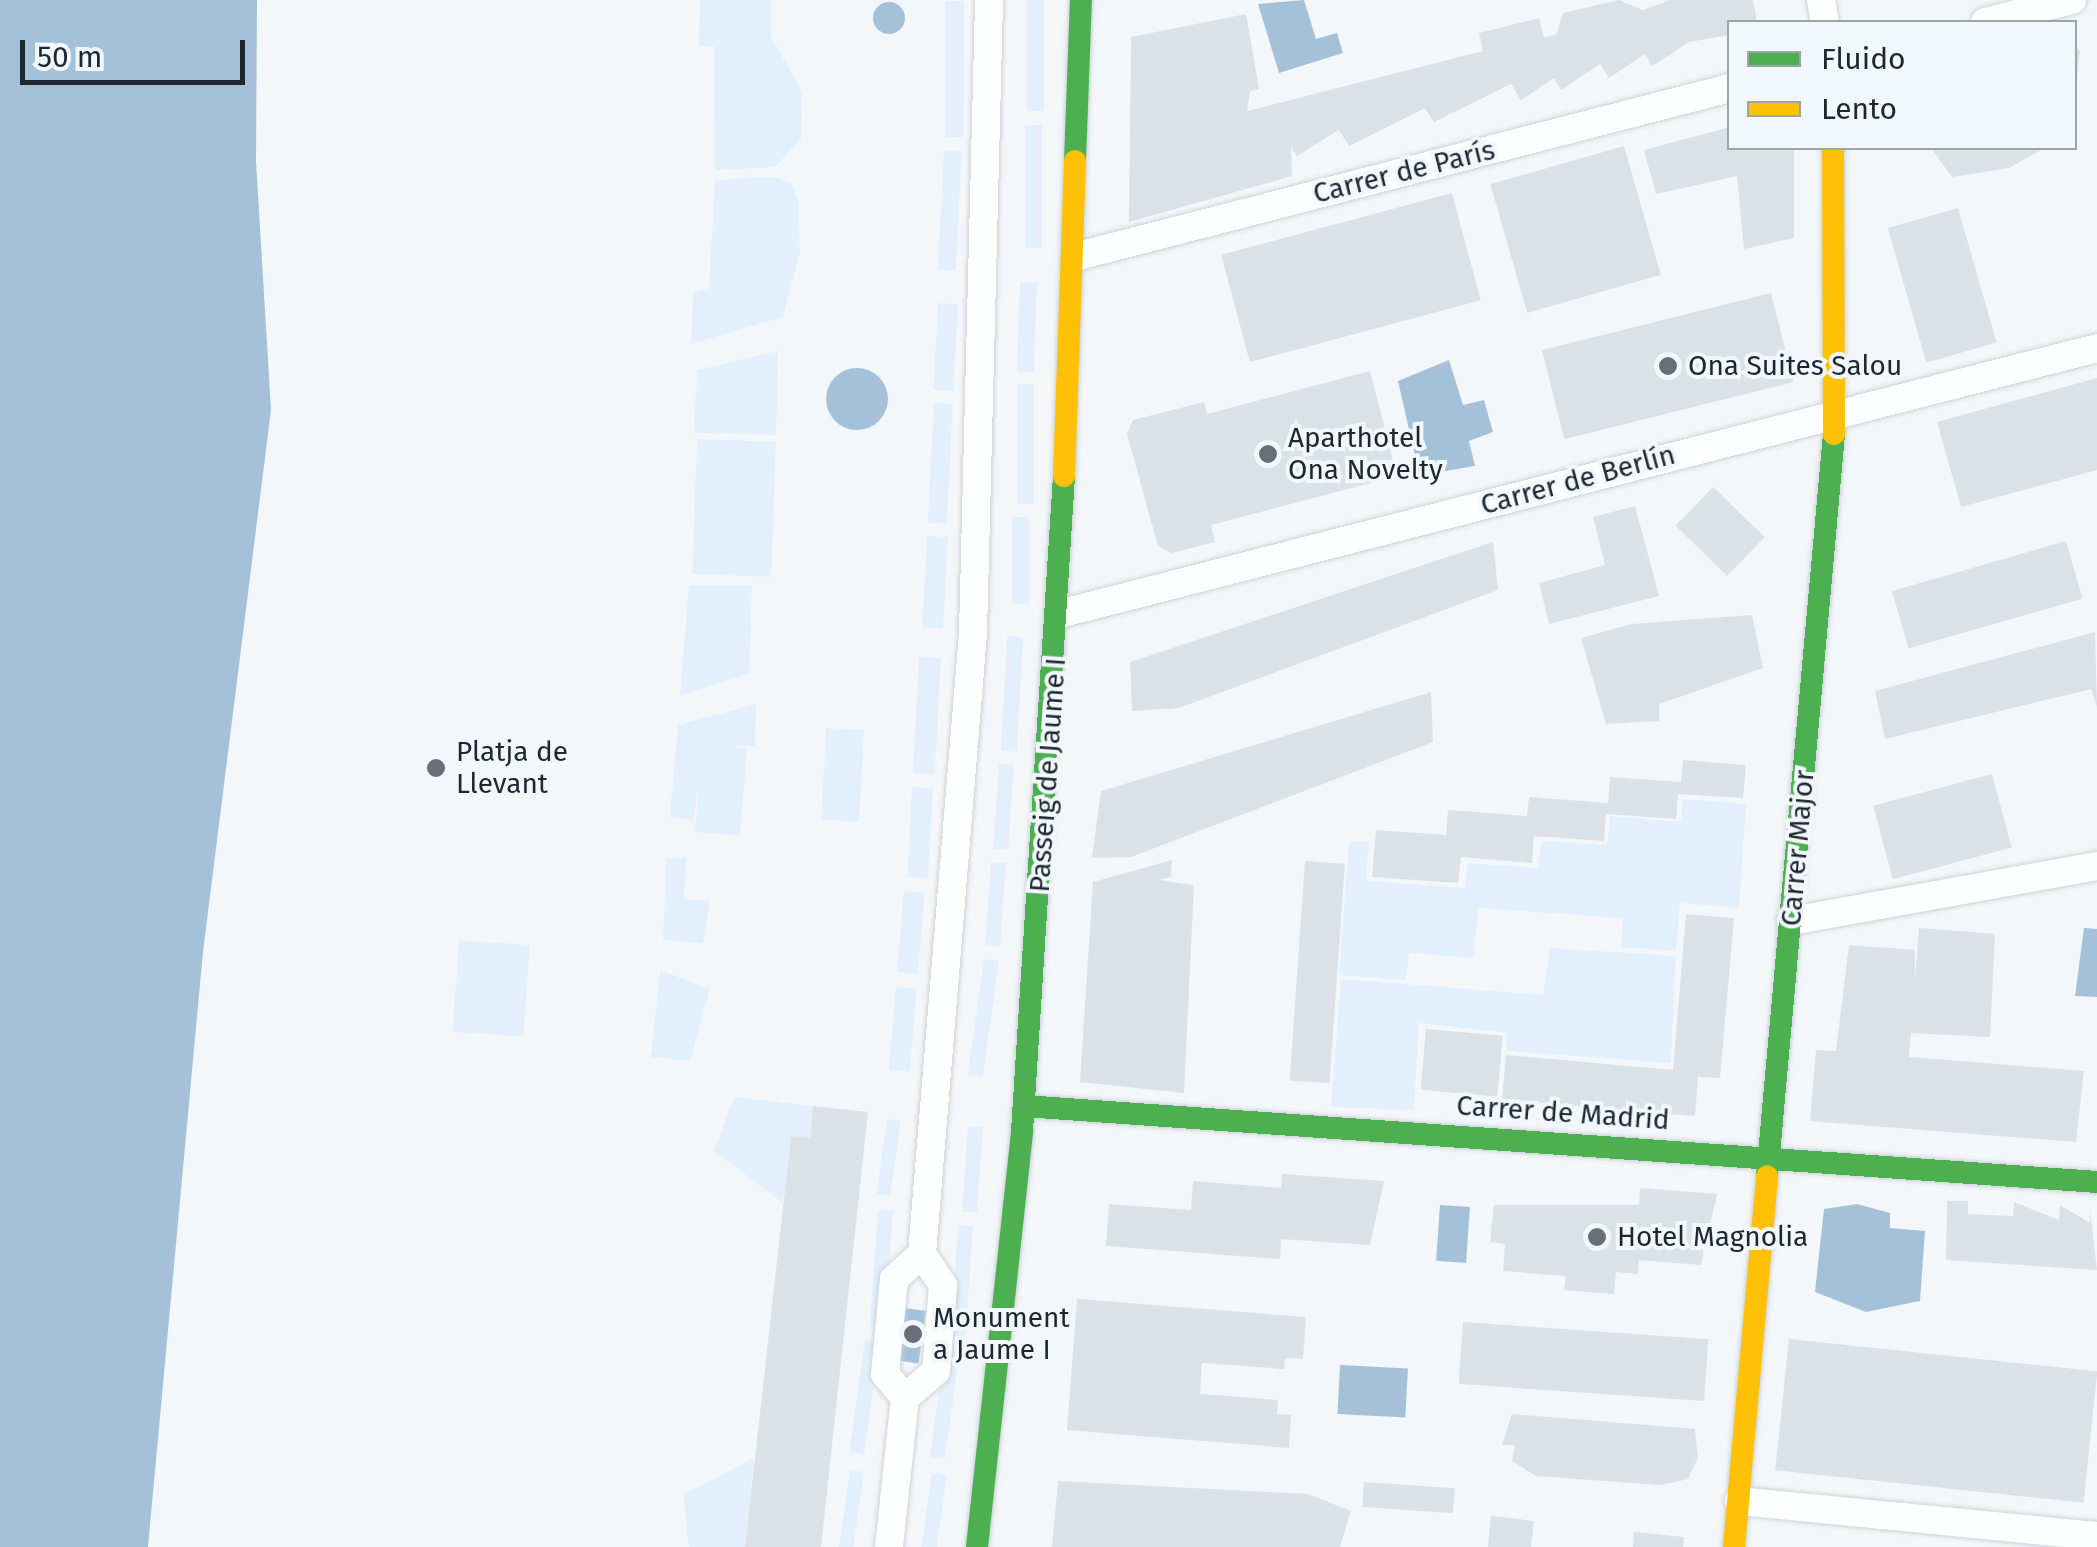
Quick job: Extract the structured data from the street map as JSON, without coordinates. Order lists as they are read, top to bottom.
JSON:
{
  "streets": {
    "street": [
      "Carrer de París",
      "Carrer de Berlín",
      "Passeig de Jaume I",
      "Carrer Major",
      "Carrer de Madrid"
    ]
  },
  "crossings": [
    ["Carrer de París", "Passeig de Jaume I"],
    ["Carrer de Berlín", "Passeig de Jaume I"],
    ["Carrer de Berlín", "Carrer Major"],
    ["Passeig de Jaume I", "Carrer de Madrid"],
    ["Carrer Major", "Carrer de Madrid"]
  ],
  "places": [
    "Ona Suites Salou",
    "Aparthotel Ona Novelty",
    "Platja de Llevant",
    "Hotel Magnolia",
    "Monument a Jaume I"
  ],
  "legend": ["Fluido", "Lento"],
  "scale_bar": "50 m"
}
